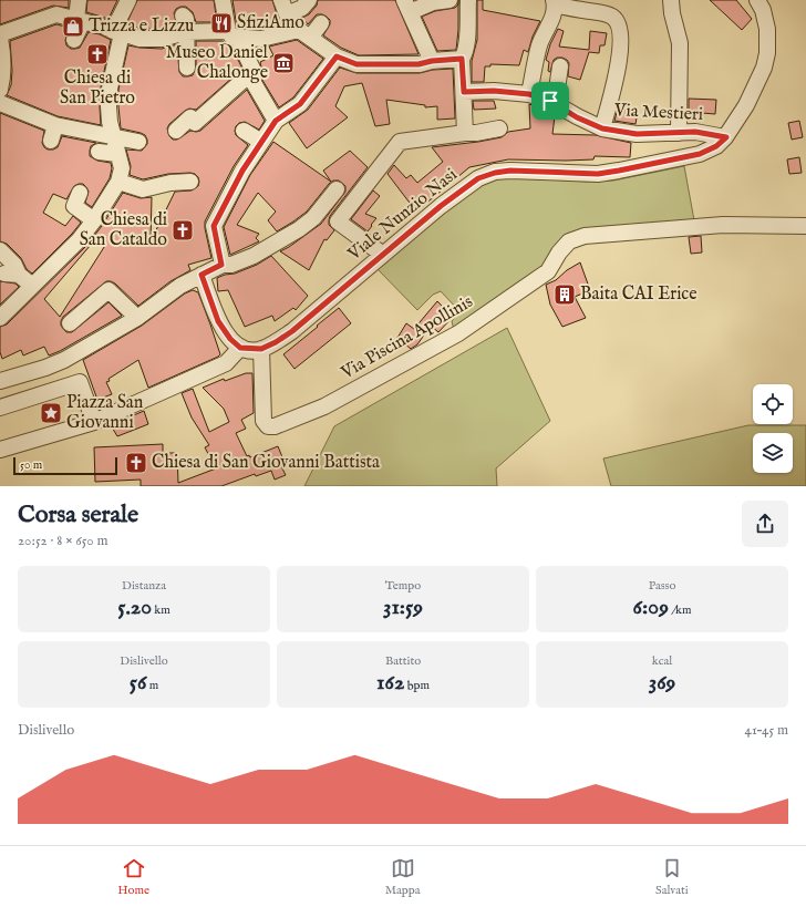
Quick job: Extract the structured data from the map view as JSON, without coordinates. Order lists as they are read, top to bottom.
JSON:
{
  "streets": {
    "street": ["Via Mestieri", "Viale Nunzio Nasi", "Via Piscina Apollinis"]
  },
  "crossings": [
    ["Via Mestieri", "Viale Nunzio Nasi"],
    ["Viale Nunzio Nasi", "Via Piscina Apollinis"]
  ],
  "places": {
    "restaurant": ["SfiziAmo"],
    "shop": ["Trizza e Lizzu"],
    "church": ["Chiesa di San Pietro", "Chiesa di San Cataldo", "Chiesa di San Giovanni Battista"],
    "museum": ["Museo Daniel Chalonge"],
    "building": ["Baita CAI Erice"],
    "place": ["Piazza San Giovanni"]
  },
  "scale_bar": "50 m",
  "page": {
    "scale": "50 m",
    "heading": ["Corsa serale", "20:52 · 8 × 650 m"],
    "stats": [
      ["Distanza", "5.20 km"],
      ["Tempo", "31:59"],
      ["Passo", "6:09 /km"],
      ["Dislivello", "56 m"],
      ["Battito", "162 bpm"],
      ["kcal", "369"]
    ],
    "chart": ["Dislivello", "41–45 m"],
    "tabs": ["Home", "Mappa", "Salvati"]
  }
}
